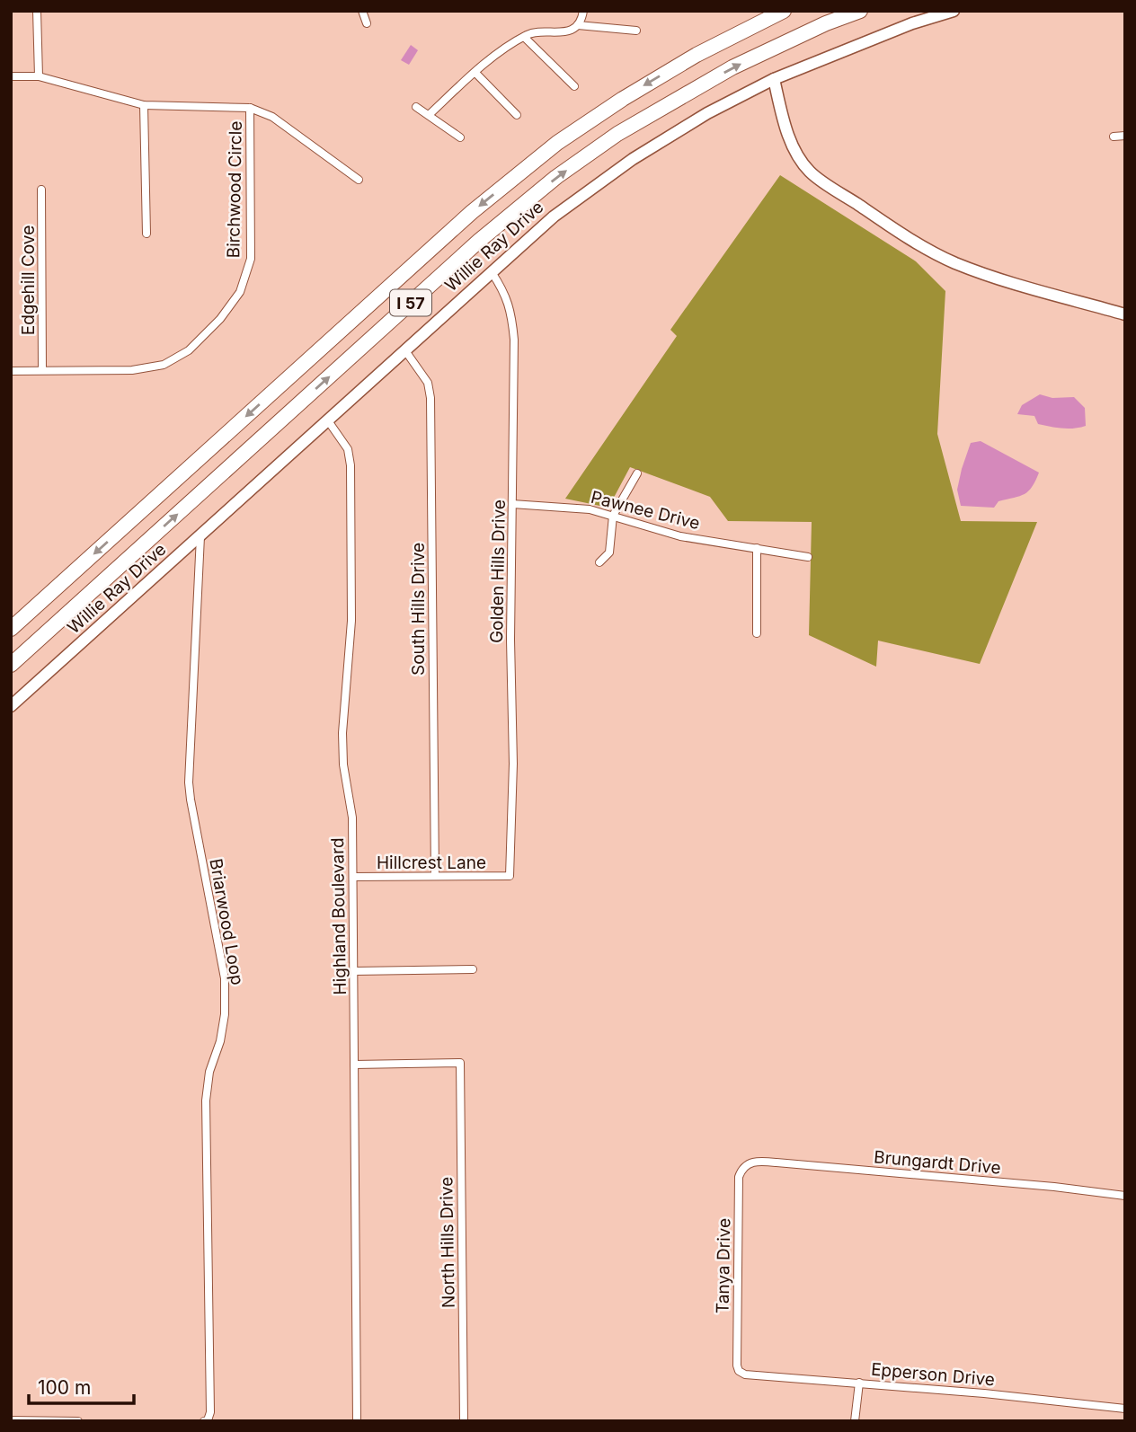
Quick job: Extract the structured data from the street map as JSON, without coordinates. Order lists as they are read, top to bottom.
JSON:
{
  "streets": {
    "highway": ["I 57"],
    "street": [
      "Birchwood Circle",
      "Willie Ray Drive",
      "Edgehill Cove",
      "Pawnee Drive",
      "Golden Hills Drive",
      "South Hills Drive",
      "Hillcrest Lane",
      "Highland Boulevard",
      "Briarwood Loop",
      "Brungardt Drive",
      "North Hills Drive",
      "Tanya Drive",
      "Epperson Drive"
    ]
  },
  "crossings": [
    ["Birchwood Circle", "Edgehill Cove"],
    ["Willie Ray Drive", "Golden Hills Drive"],
    ["Willie Ray Drive", "South Hills Drive"],
    ["Willie Ray Drive", "Highland Boulevard"],
    ["Willie Ray Drive", "Briarwood Loop"],
    ["Pawnee Drive", "Golden Hills Drive"],
    ["Golden Hills Drive", "Hillcrest Lane"],
    ["South Hills Drive", "Hillcrest Lane"],
    ["Hillcrest Lane", "Highland Boulevard"],
    ["Highland Boulevard", "North Hills Drive"],
    ["Brungardt Drive", "Tanya Drive"],
    ["Tanya Drive", "Epperson Drive"]
  ],
  "scale_bar": "100 m"
}
